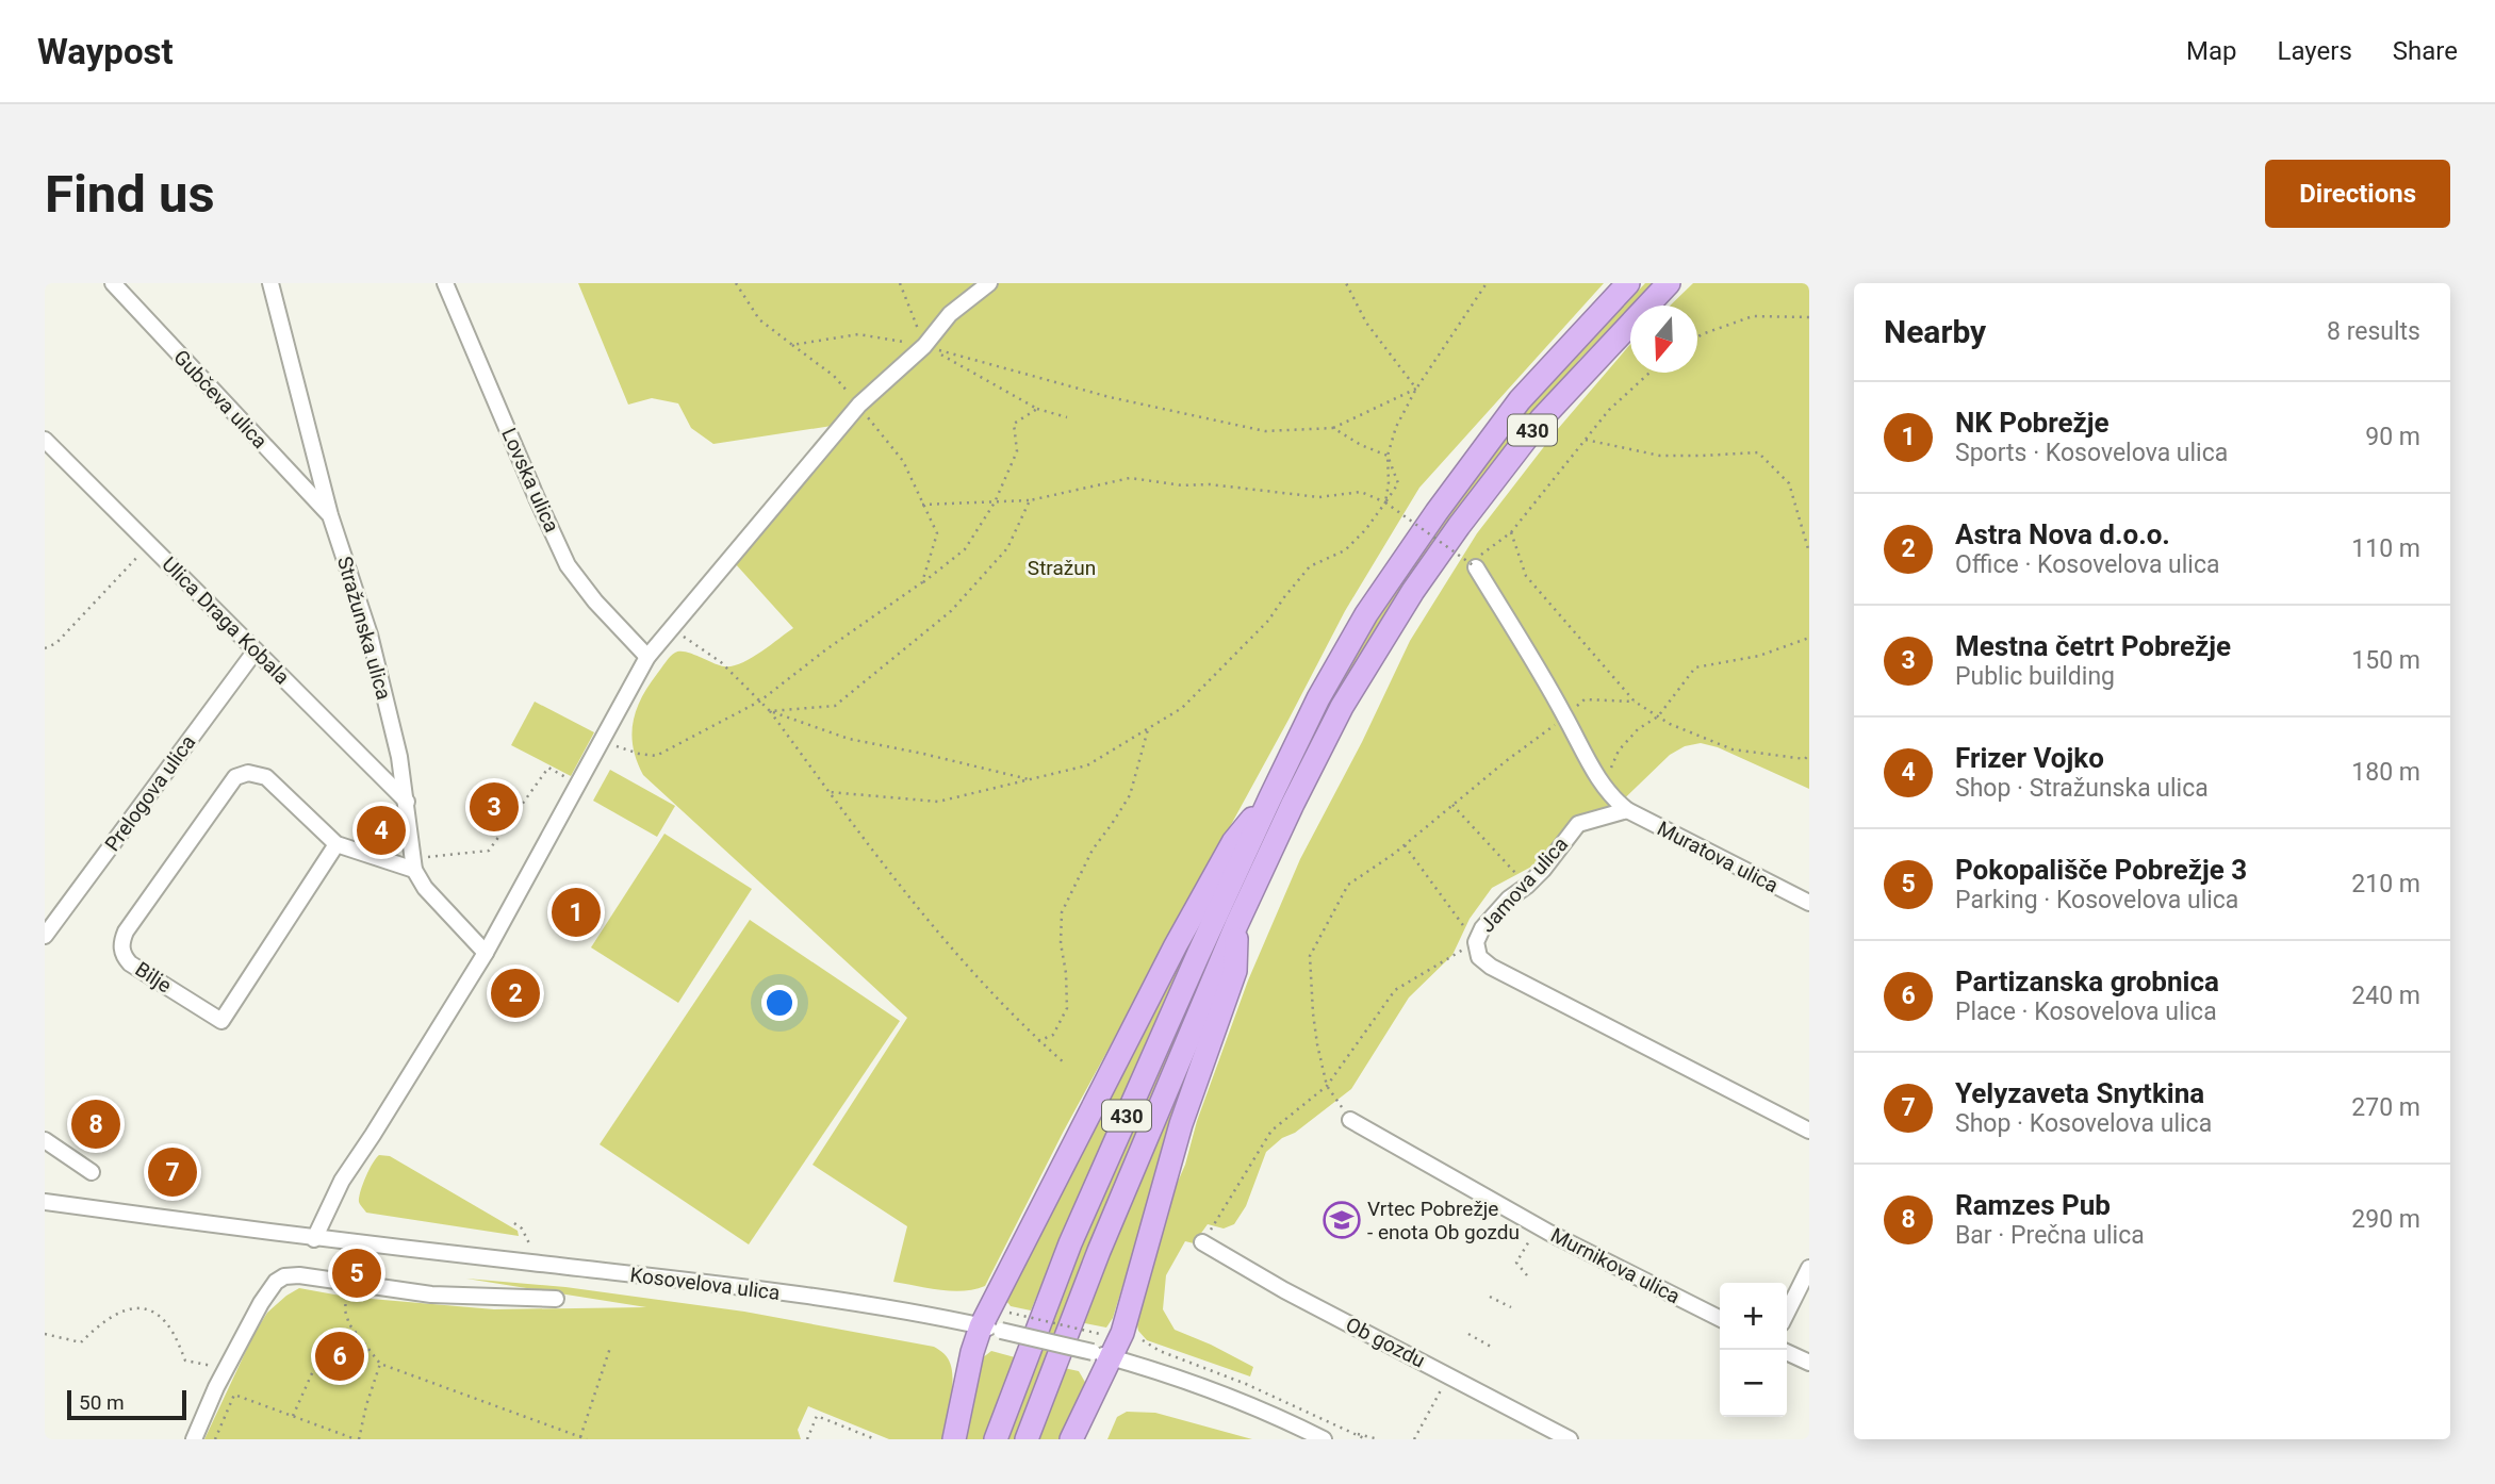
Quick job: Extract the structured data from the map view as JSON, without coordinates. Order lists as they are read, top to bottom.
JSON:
{
  "streets": {
    "highway": ["430"],
    "street": [
      "Gubčeva ulica",
      "Lovska ulica",
      "Ulica Draga Kobala",
      "Stražunska ulica",
      "Prelogova ulica",
      "Muratova ulica",
      "Jamova ulica",
      "Bilje",
      "Murnikova ulica",
      "Kosovelova ulica",
      "Ob gozdu"
    ]
  },
  "crossings": [
    ["Gubčeva ulica", "Stražunska ulica"],
    ["Ulica Draga Kobala", "Stražunska ulica"],
    ["Ulica Draga Kobala", "Prelogova ulica"],
    ["Stražunska ulica", "Bilje"],
    ["Muratova ulica", "Jamova ulica"]
  ],
  "parks": ["Stražun"],
  "places": {
    "school or university": ["Vrtec Pobrežje - enota Ob gozdu"]
  },
  "scale_bar": "50 m",
  "north": "bottom",
  "page": {
    "header": "Waypost",
    "nav": ["Map", "Layers", "Share"],
    "buttons": "Directions",
    "title": "Find us",
    "heading": ["Nearby", "8 results"],
    "list": [
      {
        "mark": "1",
        "name": "NK Pobrežje",
        "note": "Sports · Kosovelova ulica",
        "value": "90 m"
      },
      {
        "mark": "2",
        "name": "Astra Nova d.o.o.",
        "note": "Office · Kosovelova ulica",
        "value": "110 m"
      },
      {
        "mark": "3",
        "name": "Mestna četrt Pobrežje",
        "note": "Public building",
        "value": "150 m"
      },
      {
        "mark": "4",
        "name": "Frizer Vojko",
        "note": "Shop · Stražunska ulica",
        "value": "180 m"
      },
      {
        "mark": "5",
        "name": "Pokopališče Pobrežje 3",
        "note": "Parking · Kosovelova ulica",
        "value": "210 m"
      },
      {
        "mark": "6",
        "name": "Partizanska grobnica",
        "note": "Place · Kosovelova ulica",
        "value": "240 m"
      },
      {
        "mark": "7",
        "name": "Yelyzaveta Snytkina",
        "note": "Shop · Kosovelova ulica",
        "value": "270 m"
      },
      {
        "mark": "8",
        "name": "Ramzes Pub",
        "note": "Bar · Prečna ulica",
        "value": "290 m"
      }
    ],
    "pins": [
      "3",
      "4",
      "1",
      "2",
      "8",
      "7",
      "5",
      "6"
    ],
    "map_buttons": ["+", "−"],
    "scale": "50 m"
  }
}
